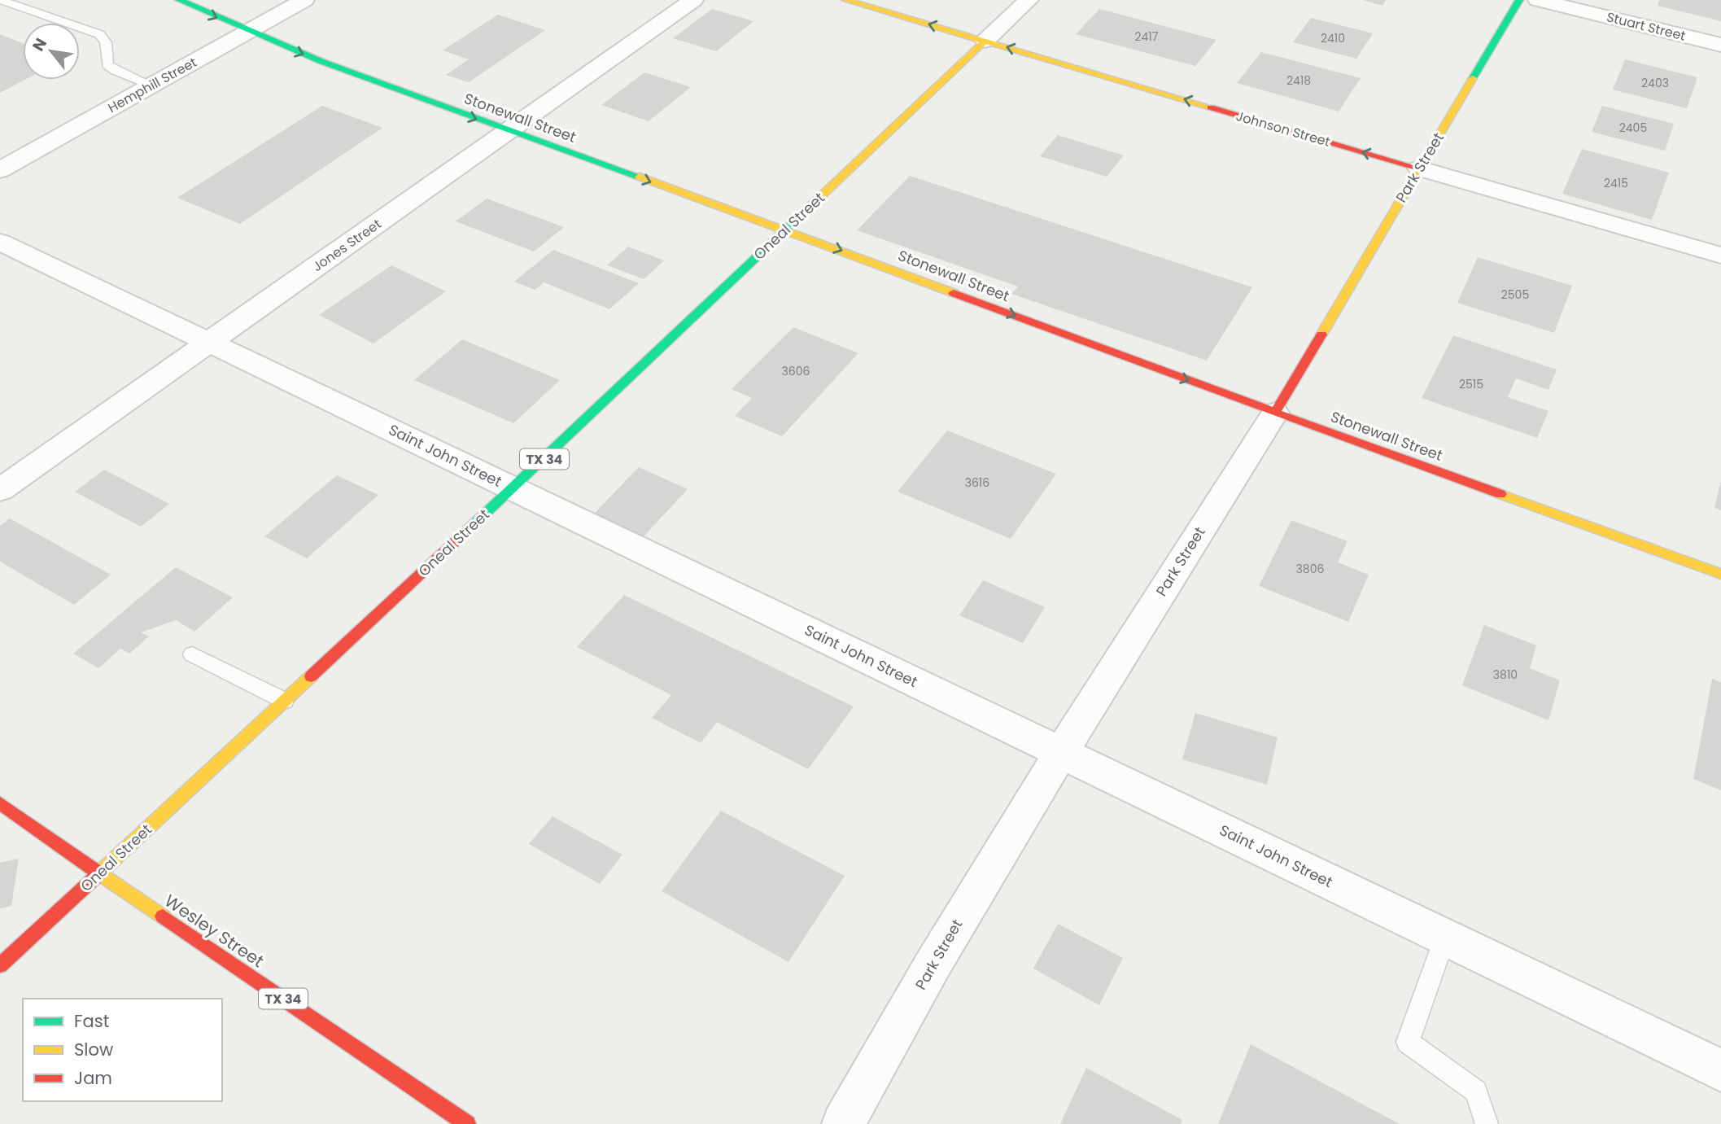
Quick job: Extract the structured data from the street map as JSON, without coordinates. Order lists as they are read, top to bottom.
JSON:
{
  "streets": {
    "main road": [
      "Stonewall Street",
      "Johnson Street",
      "Park Street",
      "Oneal Street",
      "TX 34",
      "Wesley Street"
    ],
    "street": [
      "Stuart Street",
      "Hemphill Street",
      "Jones Street",
      "Saint John Street"
    ]
  },
  "crossings": [
    ["Hemphill Street", "Stonewall Street"],
    ["Stonewall Street", "Park Street"],
    ["Stonewall Street", "Oneal Street"],
    ["Stonewall Street", "Jones Street"],
    ["Johnson Street", "Park Street"],
    ["Johnson Street", "Oneal Street"],
    ["Park Street", "Saint John Street"],
    ["Oneal Street", "Saint John Street"],
    ["Oneal Street", "Wesley Street"],
    ["Jones Street", "Saint John Street"]
  ],
  "one_way": ["Stonewall Street", "Johnson Street"],
  "house_numbers": [
    "2417",
    "2410",
    "2418",
    "2403",
    "2405",
    "2415",
    "2505",
    "3606",
    "2515",
    "3616",
    "3806",
    "3810"
  ],
  "legend": ["Fast", "Slow", "Jam"],
  "north": "top left"
}
